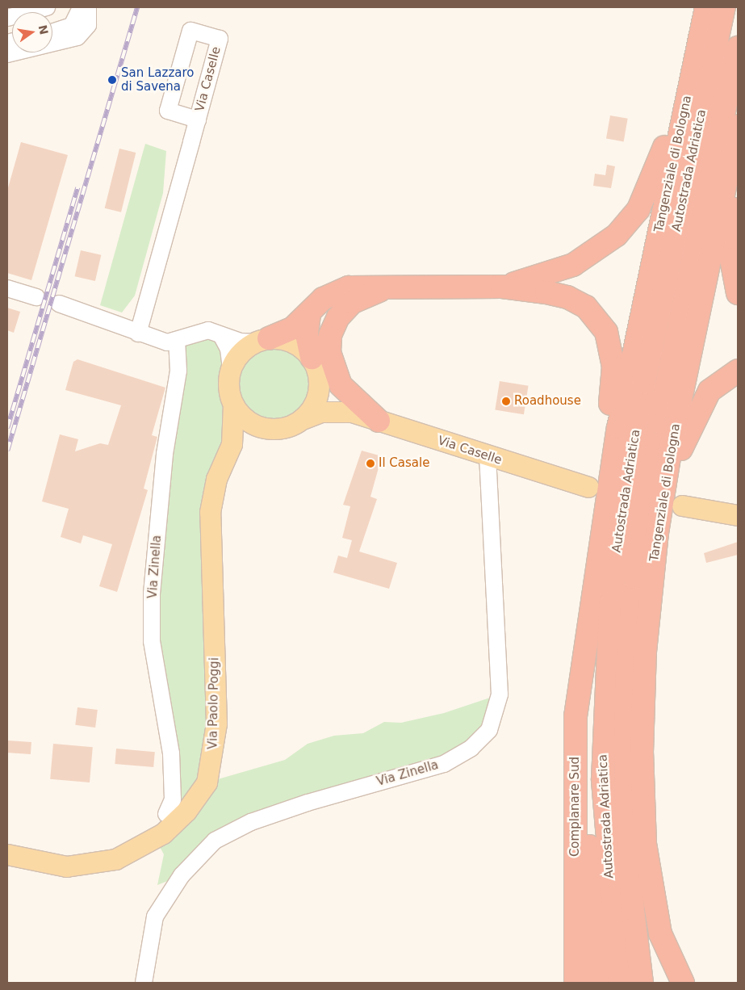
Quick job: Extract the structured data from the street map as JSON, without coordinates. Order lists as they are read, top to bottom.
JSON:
{
  "streets": {
    "highway": ["Tangenziale di Bologna", "Autostrada Adriatica", "Complanare Sud"],
    "main road": ["Via Caselle", "Via Paolo Poggi"],
    "street": ["Via Zinella"]
  },
  "crossings": [
    ["Via Caselle", "Via Zinella"],
    ["Via Caselle", "Via Paolo Poggi"],
    ["Tangenziale di Bologna", "Complanare Sud"]
  ],
  "places": ["San Lazzaro di Savena", "Roadhouse", "Il Casale"],
  "north": "right"
}
